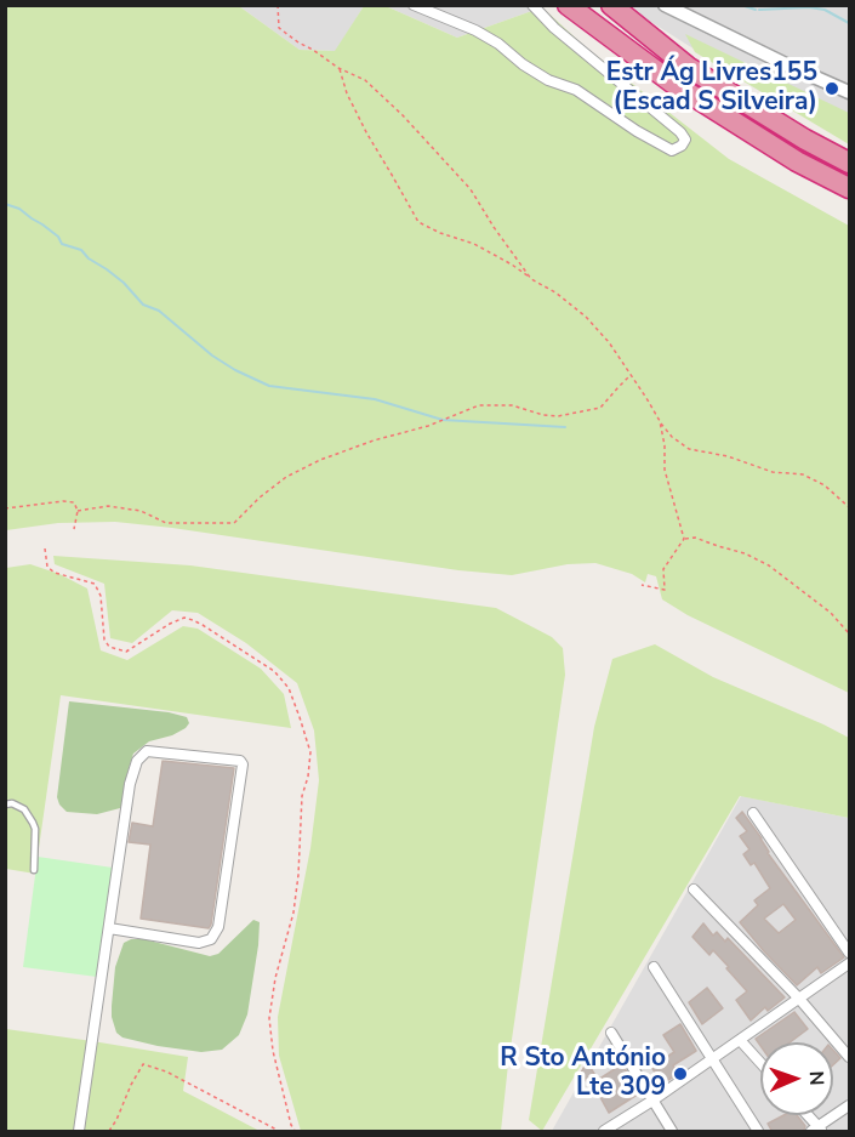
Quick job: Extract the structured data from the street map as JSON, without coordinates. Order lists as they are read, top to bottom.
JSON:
{
  "places": ["Estr Ág Livres155 (Escad S Silveira)", "R Sto António Lte 309"],
  "north": "right"
}
